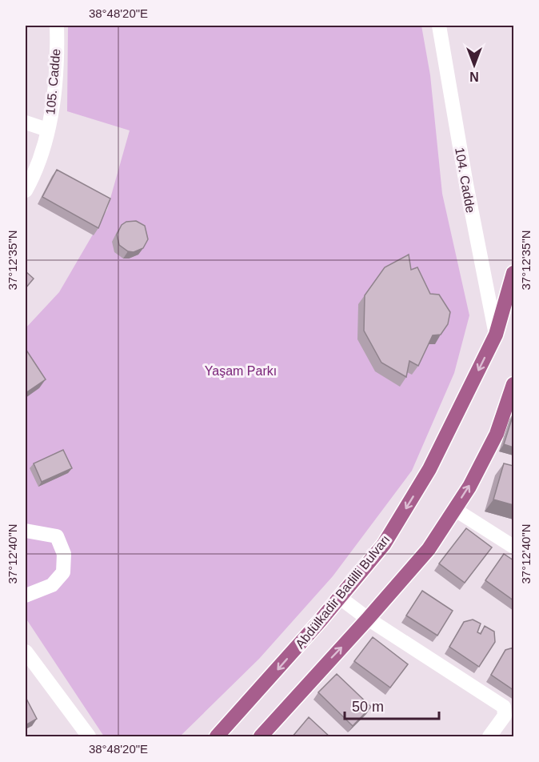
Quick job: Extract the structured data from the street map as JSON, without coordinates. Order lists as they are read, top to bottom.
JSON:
{
  "streets": {
    "main road": ["Abdülkadir Badilli Bulvarı"],
    "street": ["105. Cadde", "104. Cadde"]
  },
  "crossings": [
    ["104. Cadde", "Abdülkadir Badilli Bulvarı"]
  ],
  "parks": ["Yaşam Parkı"],
  "scale_bar": "50 m",
  "north": "bottom",
  "coordinates": ["38°48'20\"E", "37°12'35\"N", "37°12'40\"N"]
}
